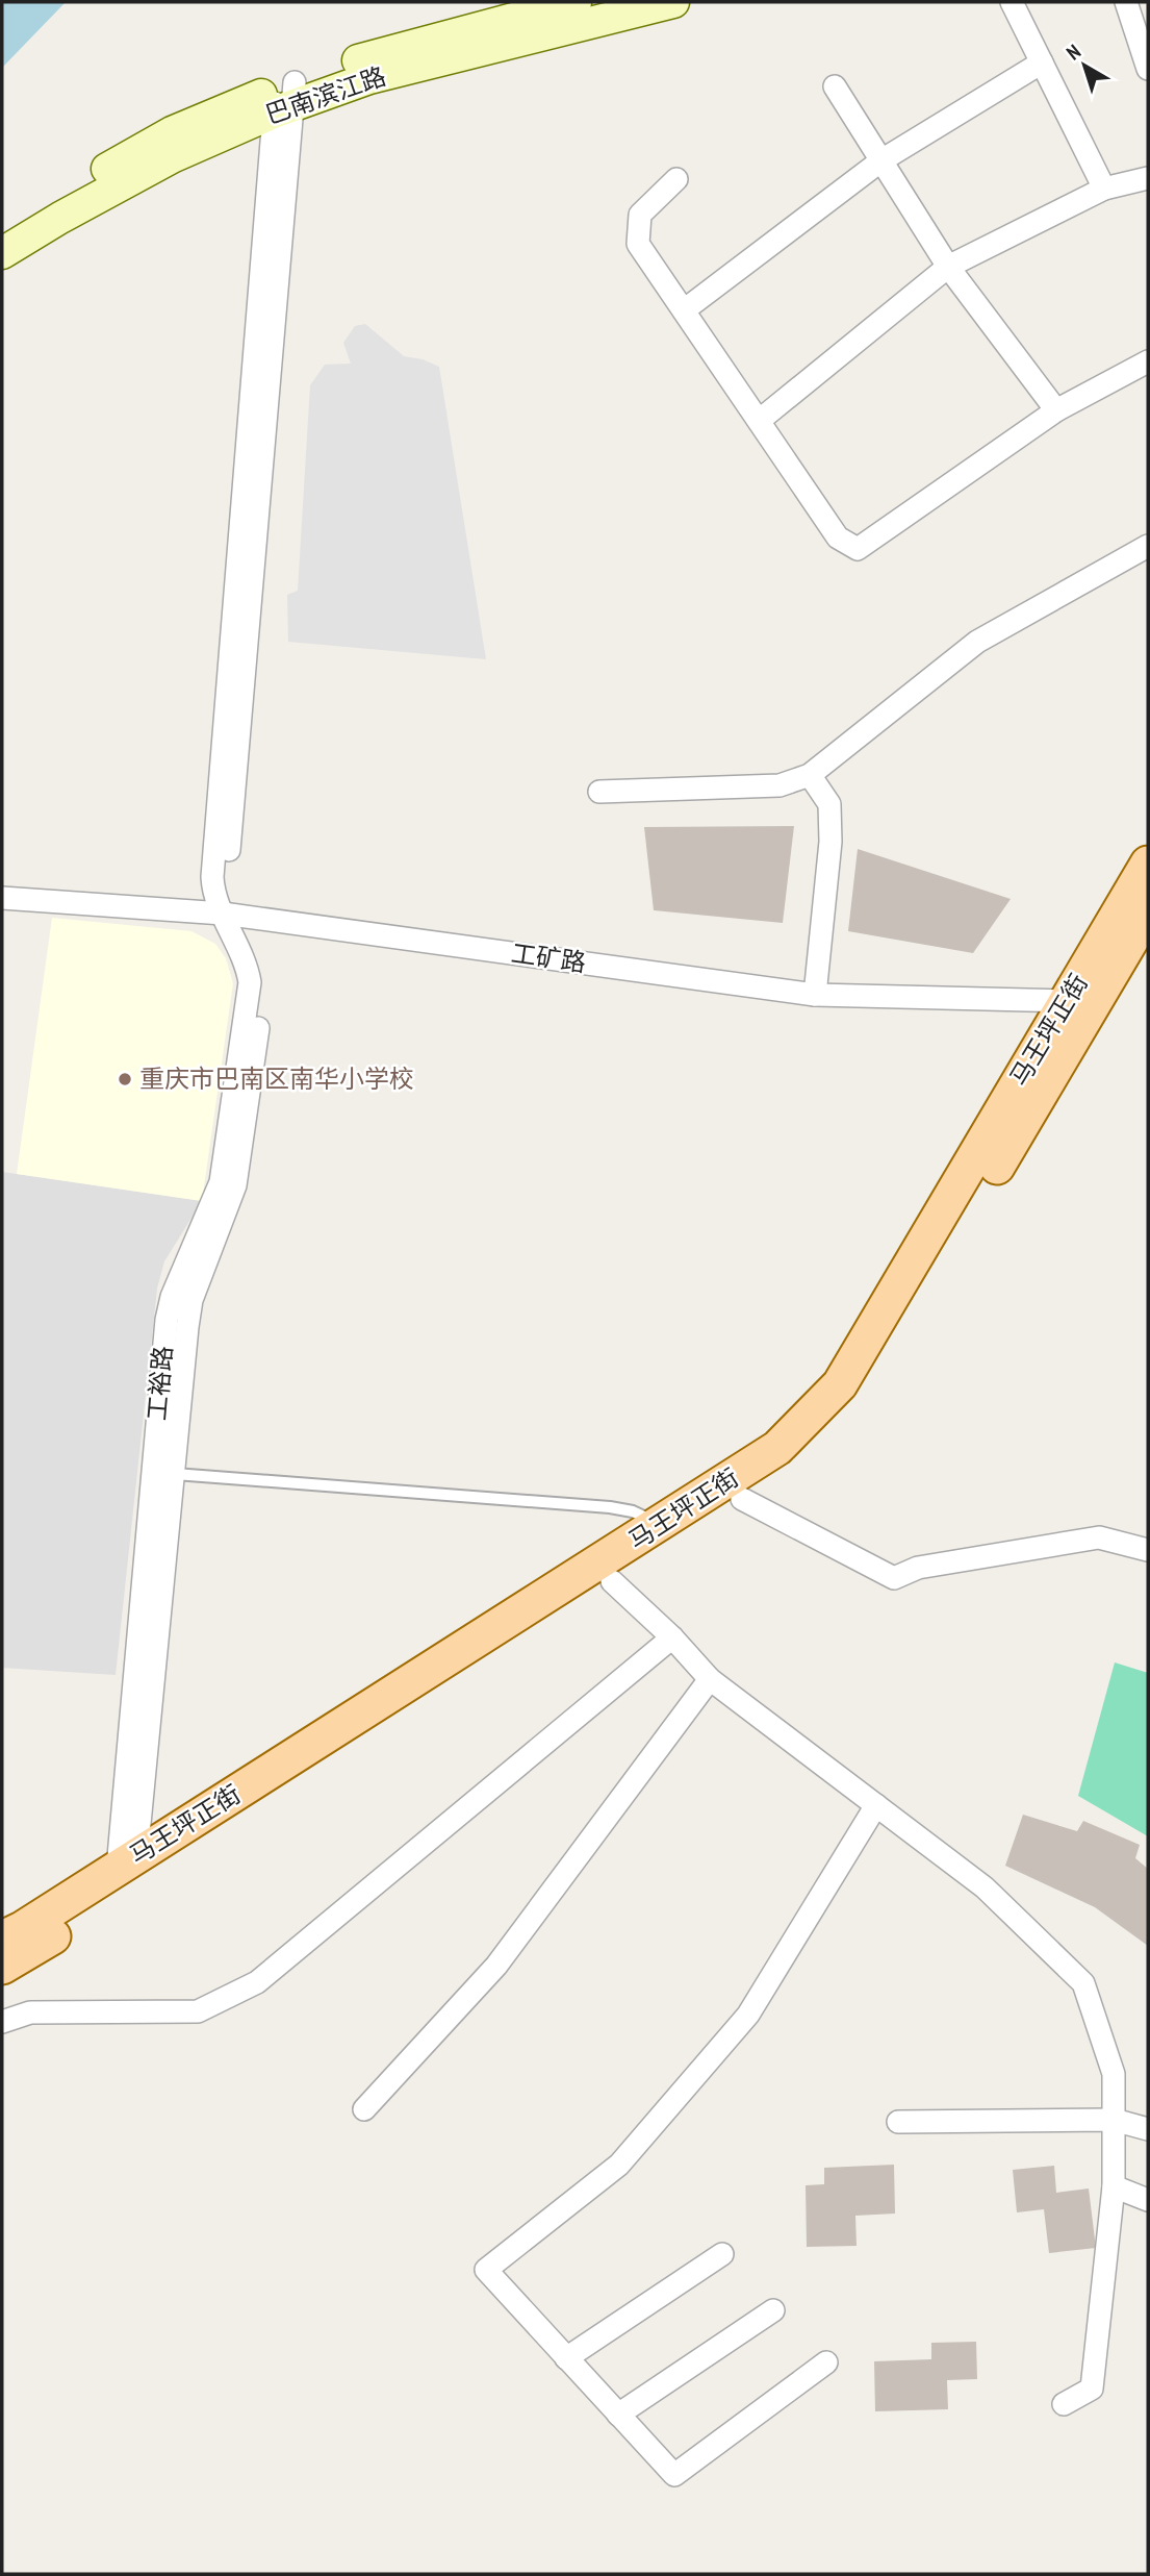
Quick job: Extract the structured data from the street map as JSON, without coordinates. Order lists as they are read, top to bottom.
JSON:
{
  "streets": {
    "main road": ["巴南滨江路", "马王坪正街"],
    "street": ["工矿路", "工裕路"]
  },
  "crossings": [
    ["工矿路", "马王坪正街"],
    ["工矿路", "工裕路"],
    ["马王坪正街", "工裕路"]
  ],
  "places": ["重庆市巴南区南华小学校"],
  "north": "top left"
}
